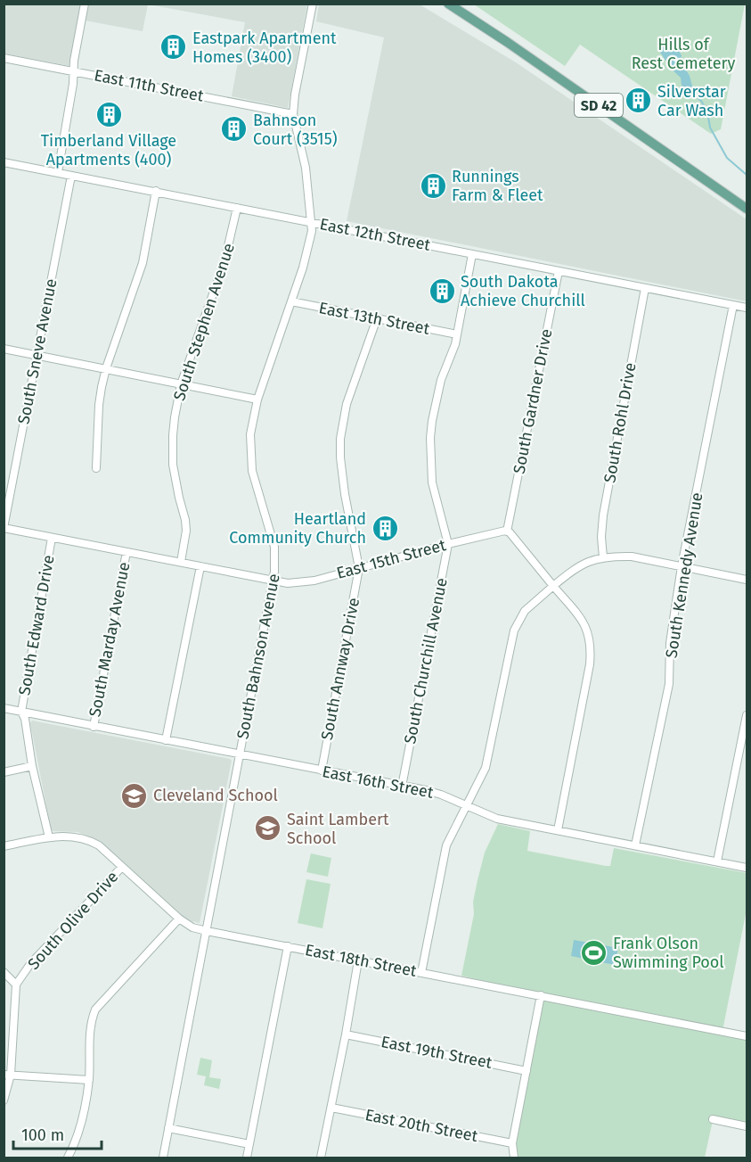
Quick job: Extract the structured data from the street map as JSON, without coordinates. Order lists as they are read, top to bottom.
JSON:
{
  "streets": {
    "main road": ["SD 42"],
    "street": [
      "East 11th Street",
      "East 12th Street",
      "East 13th Street",
      "South Stephen Avenue",
      "South Sneve Avenue",
      "South Gardner Drive",
      "South Rohl Drive",
      "East 15th Street",
      "South Kennedy Avenue",
      "South Edward Drive",
      "South Marday Avenue",
      "South Bahnson Avenue",
      "South Churchill Avenue",
      "South Annway Drive",
      "East 16th Street",
      "South Olive Drive",
      "East 18th Street",
      "East 19th Street",
      "East 20th Street"
    ]
  },
  "crossings": [
    ["East 11th Street", "South Bahnson Avenue"],
    ["East 12th Street", "South Stephen Avenue"],
    ["East 12th Street", "South Sneve Avenue"],
    ["East 12th Street", "South Gardner Drive"],
    ["East 12th Street", "South Rohl Drive"],
    ["East 12th Street", "South Kennedy Avenue"],
    ["East 12th Street", "South Bahnson Avenue"],
    ["East 12th Street", "South Churchill Avenue"],
    ["East 13th Street", "South Bahnson Avenue"],
    ["East 13th Street", "South Churchill Avenue"],
    ["East 13th Street", "South Annway Drive"],
    ["South Stephen Avenue", "East 15th Street"],
    ["South Sneve Avenue", "East 15th Street"],
    ["South Gardner Drive", "East 15th Street"],
    ["East 15th Street", "South Edward Drive"],
    ["East 15th Street", "South Marday Avenue"],
    ["East 15th Street", "South Bahnson Avenue"],
    ["East 15th Street", "South Churchill Avenue"],
    ["East 15th Street", "South Annway Drive"],
    ["South Kennedy Avenue", "East 16th Street"],
    ["South Edward Drive", "East 16th Street"],
    ["South Edward Drive", "East 18th Street"],
    ["South Marday Avenue", "East 16th Street"],
    ["South Bahnson Avenue", "East 16th Street"],
    ["South Bahnson Avenue", "East 18th Street"],
    ["South Churchill Avenue", "East 16th Street"],
    ["South Annway Drive", "East 16th Street"],
    ["South Olive Drive", "East 18th Street"]
  ],
  "parks": ["Hills of Rest Cemetery"],
  "places": {
    "building": [
      "Eastpark Apartment Homes (3400)",
      "Silverstar Car Wash",
      "Timberland Village Apartments (400)",
      "Bahnson Court (3515)",
      "Runnings Farm & Fleet",
      "South Dakota Achieve Churchill",
      "Heartland Community Church"
    ],
    "school or university": ["Cleveland School", "Saint Lambert School"],
    "sports": ["Frank Olson Swimming Pool"]
  },
  "scale_bar": "100 m"
}
